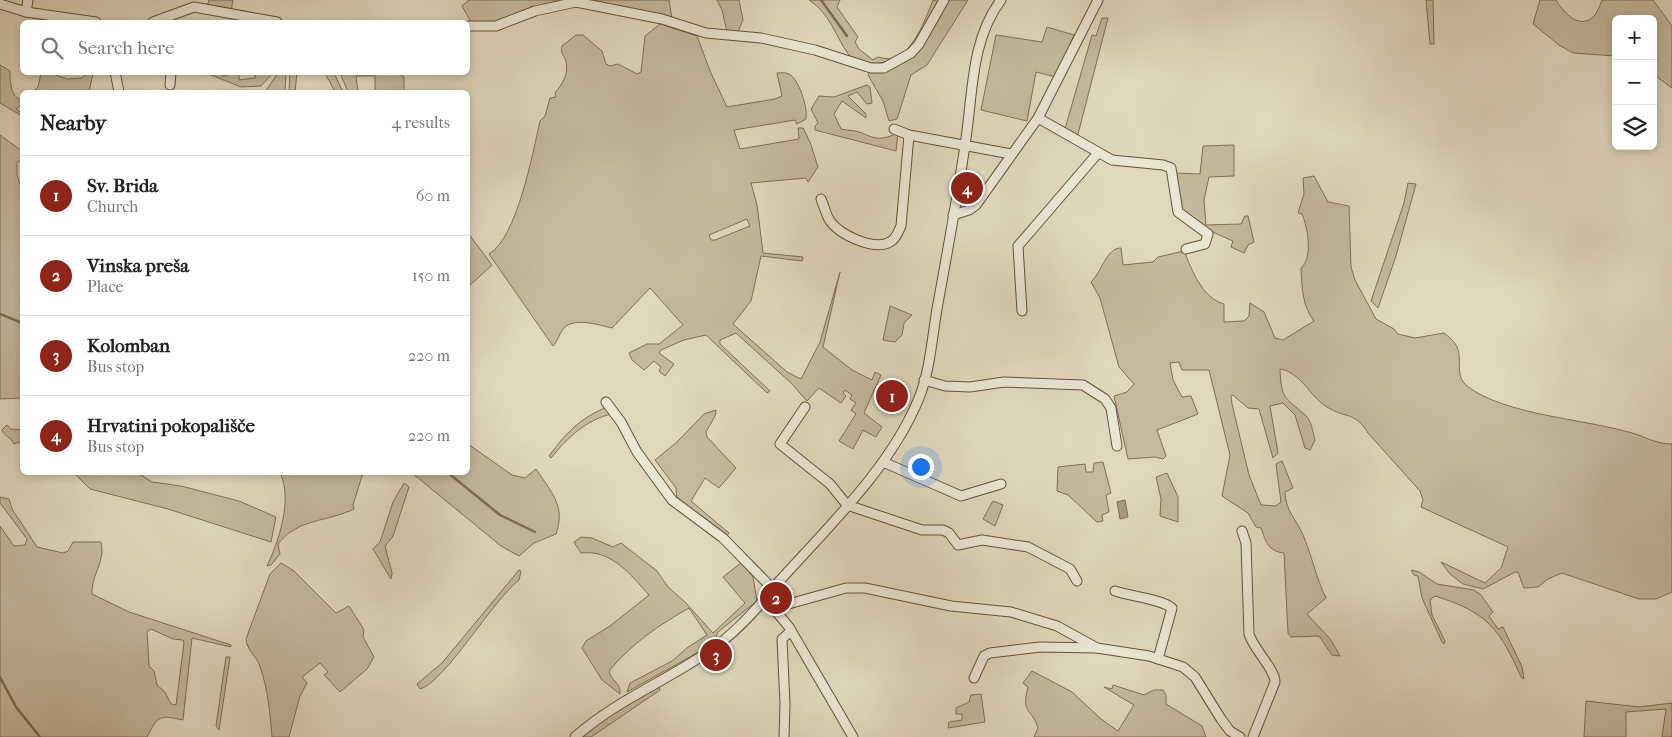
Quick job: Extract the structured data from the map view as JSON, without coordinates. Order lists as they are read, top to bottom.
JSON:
{
  "page": {
    "map_buttons": ["+", "−"],
    "search": "Search here",
    "heading": ["Nearby", "4 results"],
    "list": [
      {
        "mark": "1",
        "name": "Sv. Brida",
        "note": "Church",
        "value": "60 m"
      },
      {
        "mark": "2",
        "name": "Vinska preša",
        "note": "Place",
        "value": "150 m"
      },
      {
        "mark": "3",
        "name": "Kolomban",
        "note": "Bus stop",
        "value": "220 m"
      },
      {
        "mark": "4",
        "name": "Hrvatini pokopališče",
        "note": "Bus stop",
        "value": "220 m"
      }
    ],
    "pins": [
      "4",
      "1",
      "2",
      "3"
    ]
  }
}
